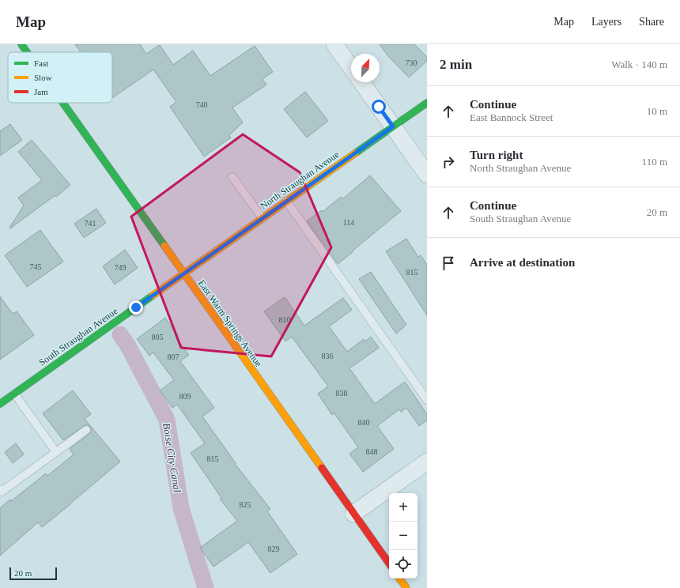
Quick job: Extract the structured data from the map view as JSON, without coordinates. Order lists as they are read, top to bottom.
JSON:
{
  "streets": {
    "street": ["North Straughan Avenue", "East Warm Springs Avenue", "South Straughan Avenue"]
  },
  "crossings": [
    ["North Straughan Avenue", "East Warm Springs Avenue"],
    ["North Straughan Avenue", "South Straughan Avenue"],
    ["East Warm Springs Avenue", "South Straughan Avenue"]
  ],
  "water": ["Boise City Canal"],
  "house_numbers": [
    "730",
    "740",
    "114",
    "741",
    "745",
    "749",
    "815",
    "810",
    "805",
    "836",
    "807",
    "838",
    "809",
    "840",
    "848",
    "815",
    "825",
    "829"
  ],
  "legend": ["Fast", "Slow", "Jam"],
  "scale_bar": "20 m",
  "north": "top right",
  "page": {
    "header": "Map",
    "nav": ["Map", "Layers", "Share"],
    "heading": ["2 min", "Walk · 140 m"],
    "list": [
      ["Continue", "East Bannock Street", "10 m"],
      ["Turn right", "North Straughan Avenue", "110 m"],
      ["Continue", "South Straughan Avenue", "20 m"],
      "Arrive at destination"
    ],
    "map_buttons": ["+", "−"],
    "scale": "20 m"
  }
}
